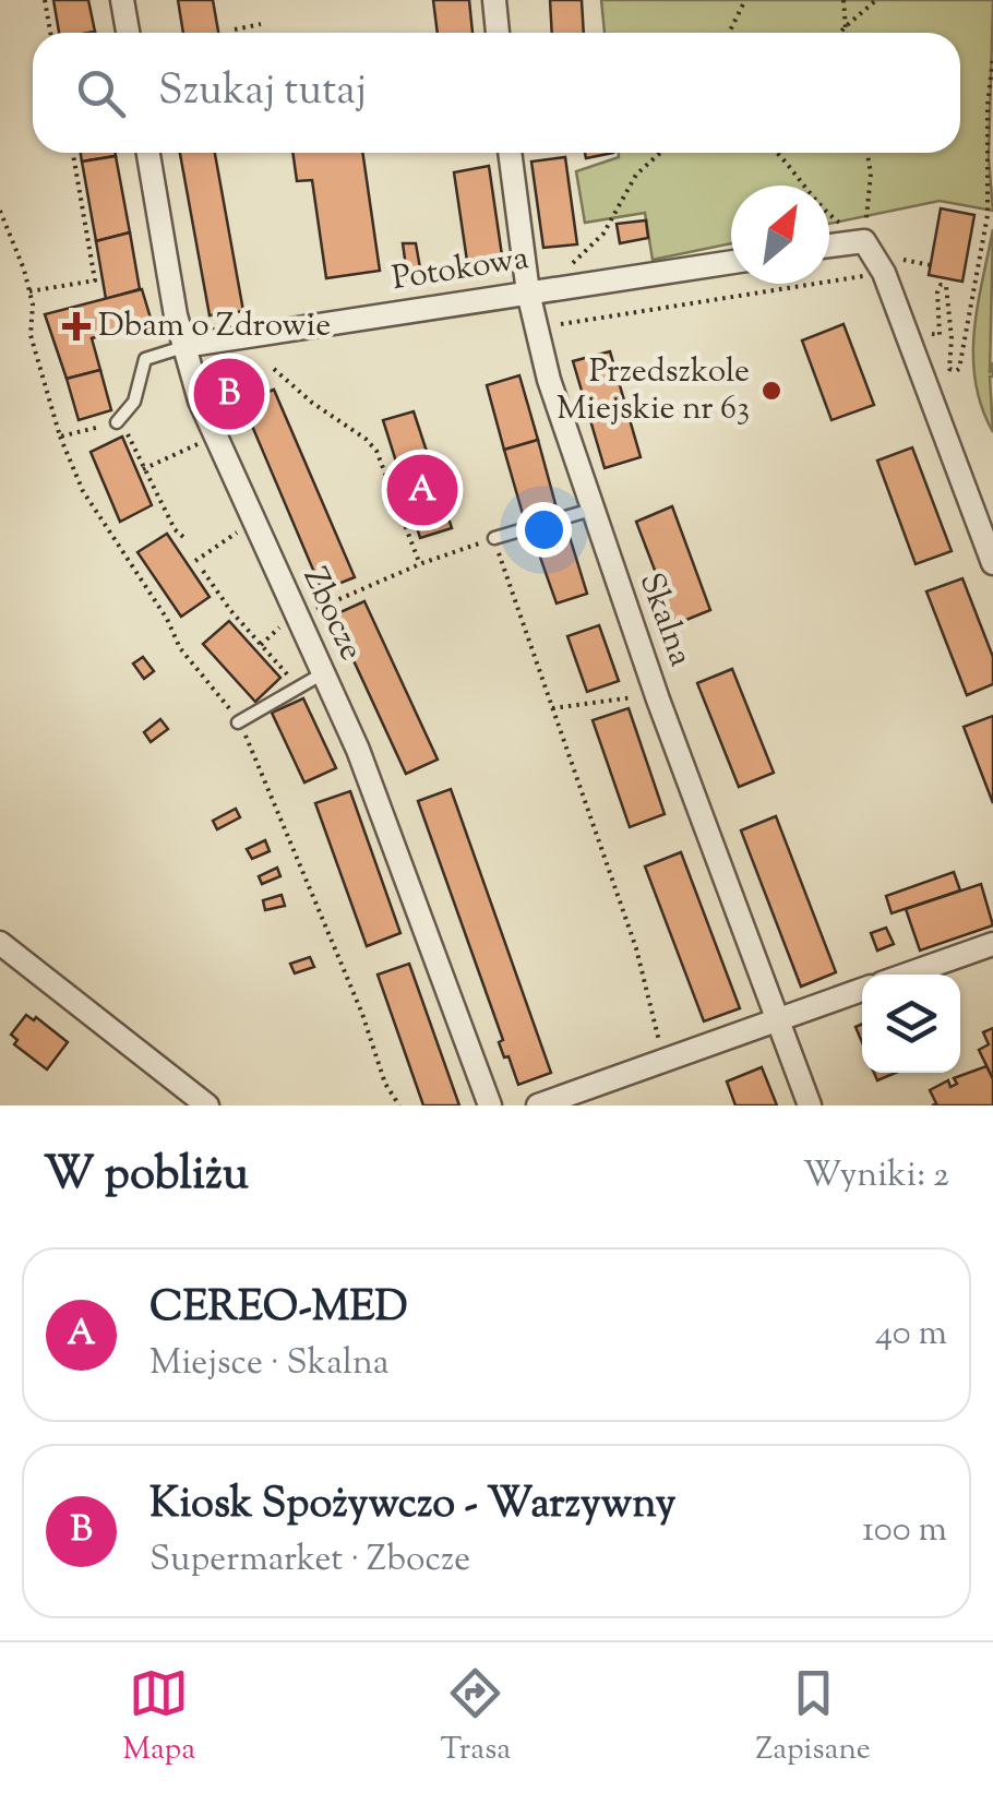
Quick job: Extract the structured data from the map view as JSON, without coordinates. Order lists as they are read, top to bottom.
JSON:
{
  "streets": {
    "street": ["Potokowa", "Zbocze", "Skalna"]
  },
  "crossings": [
    ["Potokowa", "Zbocze"],
    ["Potokowa", "Skalna"]
  ],
  "places": {
    "health": ["Dbam o Zdrowie"],
    "other": ["Przedszkole Miejskie nr 63"]
  },
  "north": "top right",
  "page": {
    "search": "Szukaj tutaj",
    "pins": ["B", "A"],
    "heading": ["W pobliżu", "Wyniki: 2"],
    "list": [
      {
        "mark": "A",
        "name": "CEREO-MED",
        "note": "Miejsce · Skalna",
        "value": "40 m"
      },
      {
        "mark": "B",
        "name": "Kiosk Spożywczo - Warzywny",
        "note": "Supermarket · Zbocze",
        "value": "100 m"
      }
    ],
    "nav": ["Mapa", "Trasa", "Zapisane"]
  }
}
